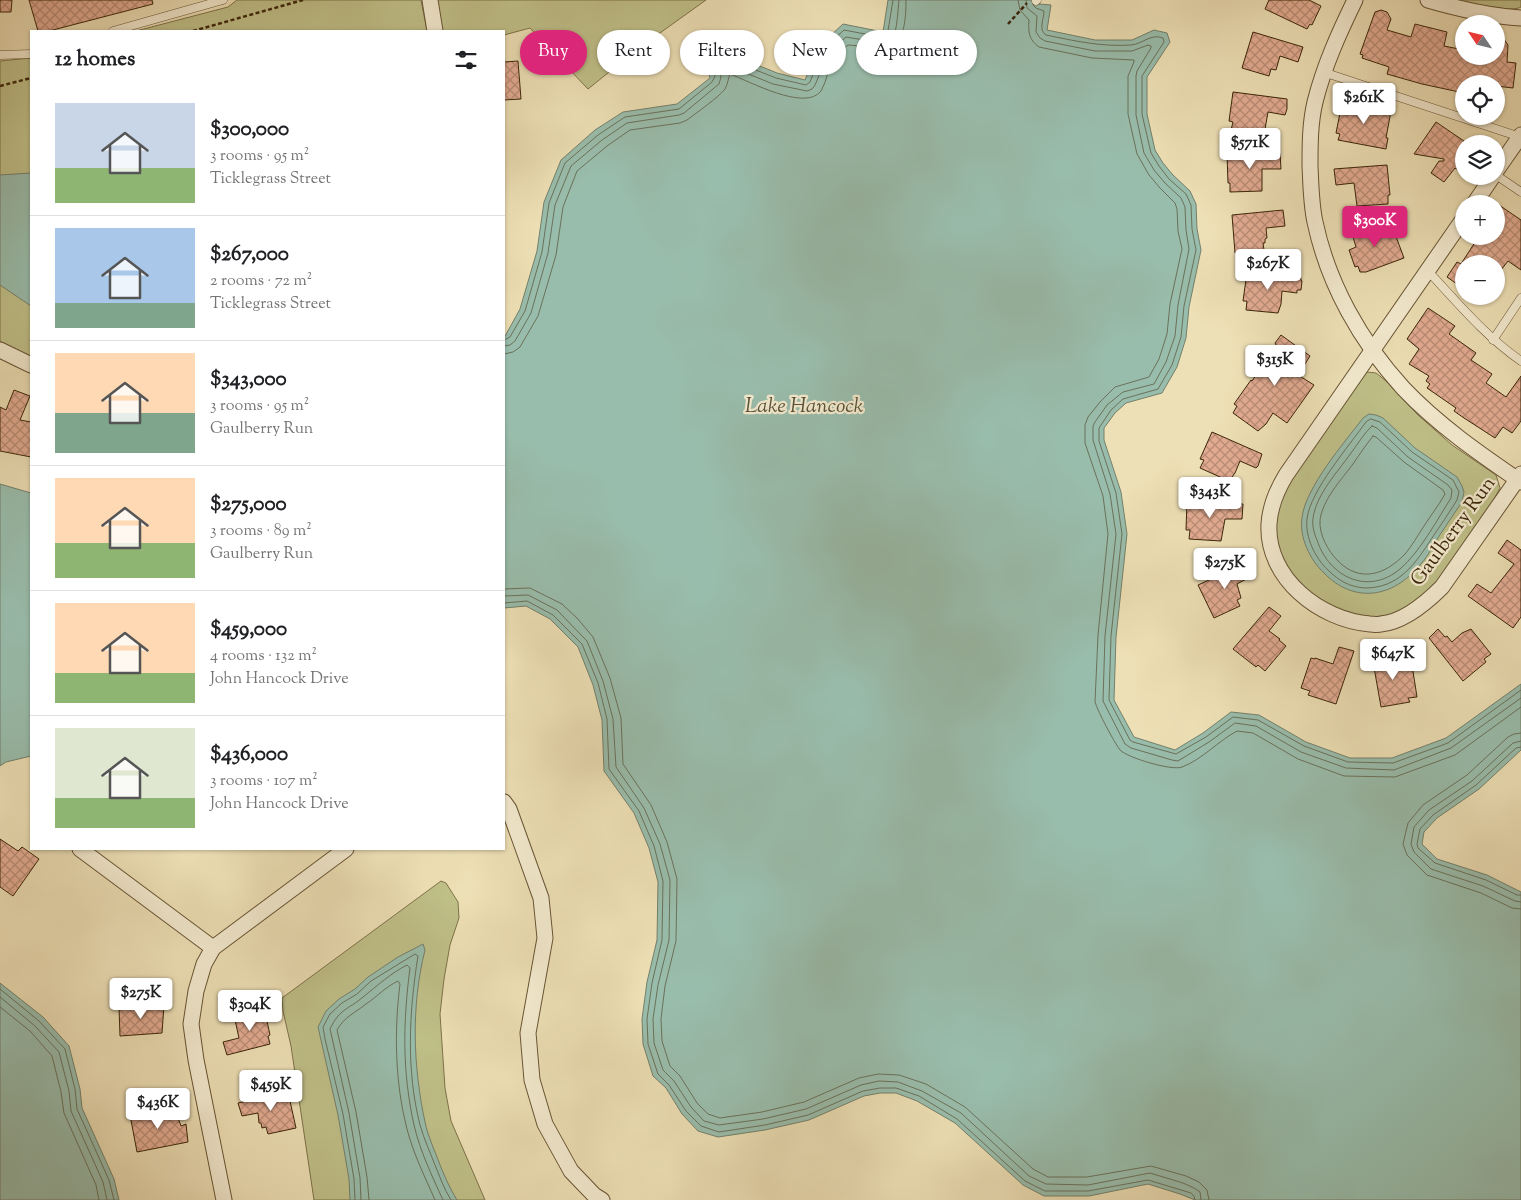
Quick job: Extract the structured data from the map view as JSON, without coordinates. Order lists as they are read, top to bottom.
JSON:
{
  "streets": {
    "street": ["Gaulberry Run"]
  },
  "water": ["Lake Hancock"],
  "north": "top left",
  "page": {
    "map_buttons": ["+", "−"],
    "chip": [
      "Buy",
      "Rent",
      "Filters",
      "New",
      "Apartment"
    ],
    "heading": "12 homes",
    "price": [
      "$261K",
      "$571K",
      "$300K",
      "$267K",
      "$315K",
      "$343K",
      "$275K",
      "$647K",
      "$275K",
      "$304K",
      "$459K",
      "$436K"
    ],
    "list": [
      {
        "name": "$300,000",
        "note": "3 rooms · 95 m² · Ticklegrass Street"
      },
      {
        "name": "$267,000",
        "note": "2 rooms · 72 m² · Ticklegrass Street"
      },
      {
        "name": "$343,000",
        "note": "3 rooms · 95 m² · Gaulberry Run"
      },
      {
        "name": "$275,000",
        "note": "3 rooms · 89 m² · Gaulberry Run"
      },
      {
        "name": "$459,000",
        "note": "4 rooms · 132 m² · John Hancock Drive"
      },
      {
        "name": "$436,000",
        "note": "3 rooms · 107 m² · John Hancock Drive"
      }
    ]
  }
}
